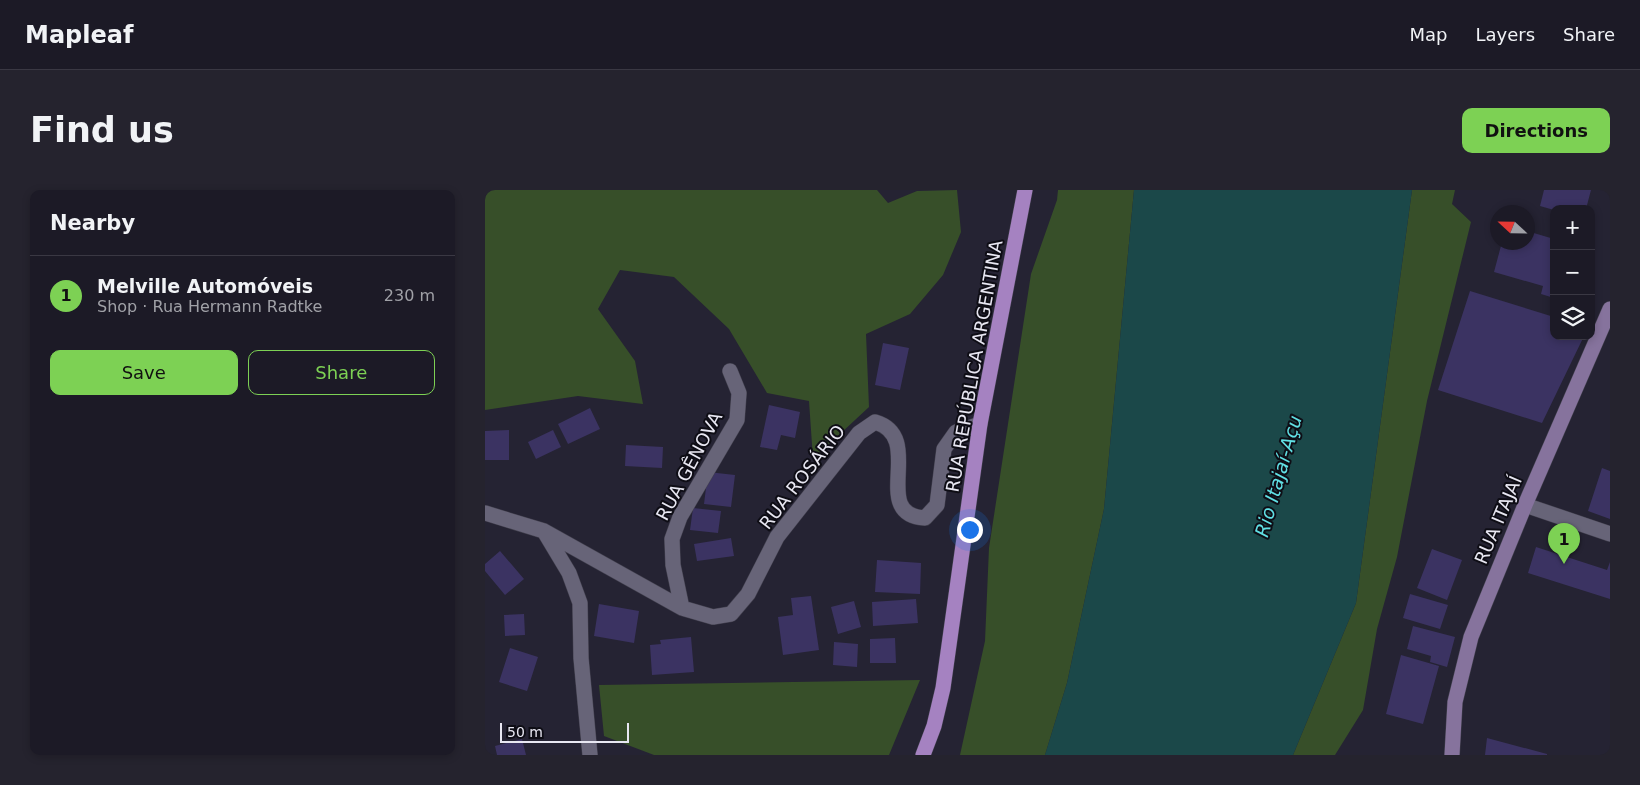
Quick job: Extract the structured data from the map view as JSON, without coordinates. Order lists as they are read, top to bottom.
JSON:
{
  "streets": {
    "main road": ["RUA REPÚBLICA ARGENTINA", "RUA ITAJAÍ"],
    "street": ["RUA GÊNOVA", "RUA ROSÁRIO"]
  },
  "crossings": [
    ["RUA REPÚBLICA ARGENTINA", "RUA ROSÁRIO"],
    ["RUA GÊNOVA", "RUA ROSÁRIO"]
  ],
  "water": ["Rio Itajaí-Açu"],
  "scale_bar": "50 m",
  "north": "left",
  "page": {
    "header": "Mapleaf",
    "nav": ["Map", "Layers", "Share"],
    "buttons": [
      "Directions",
      ["Save", "Share"]
    ],
    "title": "Find us",
    "heading": "Nearby",
    "map_buttons": ["+", "−"],
    "list": [
      {
        "mark": "1",
        "name": "Melville Automóveis",
        "note": "Shop · Rua Hermann Radtke",
        "value": "230 m"
      }
    ],
    "pins": "1",
    "scale": "50 m"
  }
}
